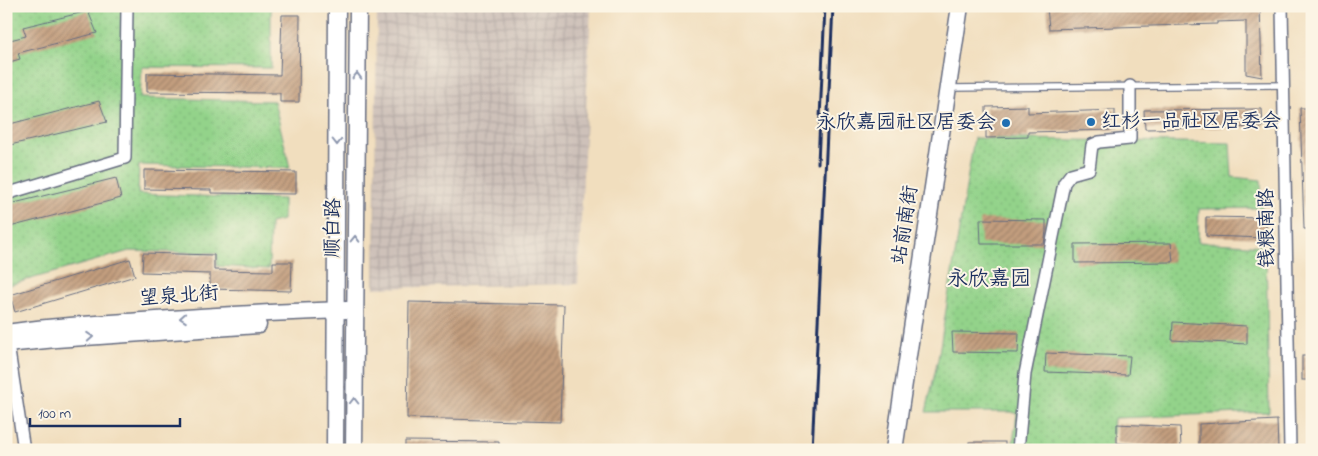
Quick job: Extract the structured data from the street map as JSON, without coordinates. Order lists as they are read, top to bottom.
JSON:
{
  "streets": {
    "main road": ["站前南街", "顺白路", "望泉北街"],
    "street": ["钱粮南路"]
  },
  "crossings": [
    ["顺白路", "望泉北街"]
  ],
  "districts": ["永欣嘉园"],
  "places": ["红杉一品社区居委会", "永欣嘉园社区居委会"],
  "scale_bar": "100 m"
}
